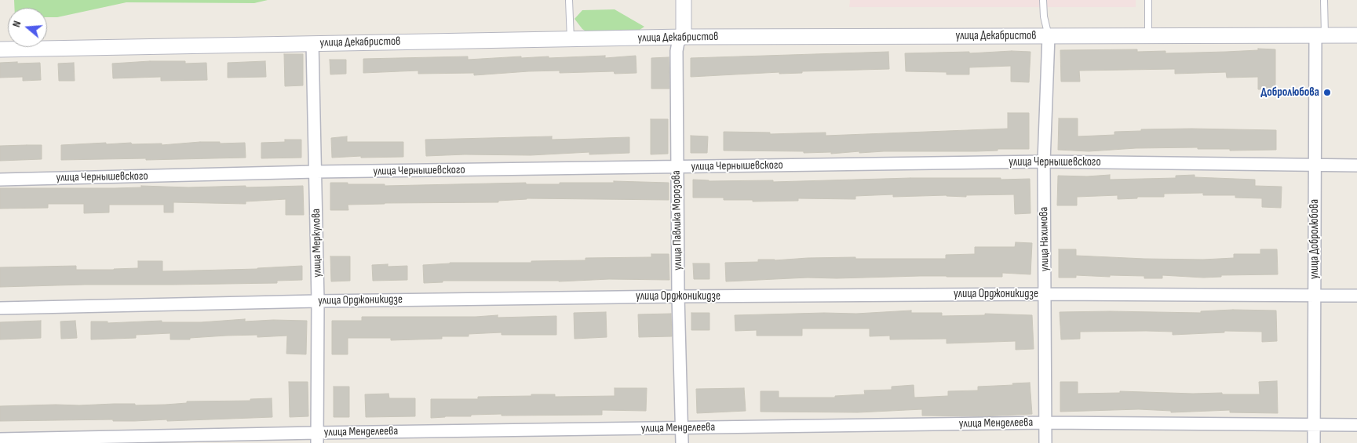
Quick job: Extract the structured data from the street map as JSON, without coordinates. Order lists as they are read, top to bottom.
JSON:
{
  "streets": {
    "street": [
      "улица Декабристов",
      "улица Чернышевского",
      "улица Павлика Морозова",
      "улица Нахимова",
      "улица Добролюбова",
      "улица Меркулова",
      "улица Орджоникидзе",
      "улица Менделеева"
    ]
  },
  "crossings": [
    ["улица Декабристов", "улица Павлика Морозова"],
    ["улица Декабристов", "улица Нахимова"],
    ["улица Декабристов", "улица Добролюбова"],
    ["улица Декабристов", "улица Меркулова"],
    ["улица Чернышевского", "улица Павлика Морозова"],
    ["улица Чернышевского", "улица Нахимова"],
    ["улица Чернышевского", "улица Добролюбова"],
    ["улица Чернышевского", "улица Меркулова"],
    ["улица Павлика Морозова", "улица Орджоникидзе"],
    ["улица Павлика Морозова", "улица Менделеева"],
    ["улица Нахимова", "улица Орджоникидзе"],
    ["улица Нахимова", "улица Менделеева"],
    ["улица Добролюбова", "улица Орджоникидзе"],
    ["улица Добролюбова", "улица Менделеева"],
    ["улица Меркулова", "улица Орджоникидзе"],
    ["улица Меркулова", "улица Менделеева"]
  ],
  "places": ["Добролюбова"],
  "north": "left"
}
